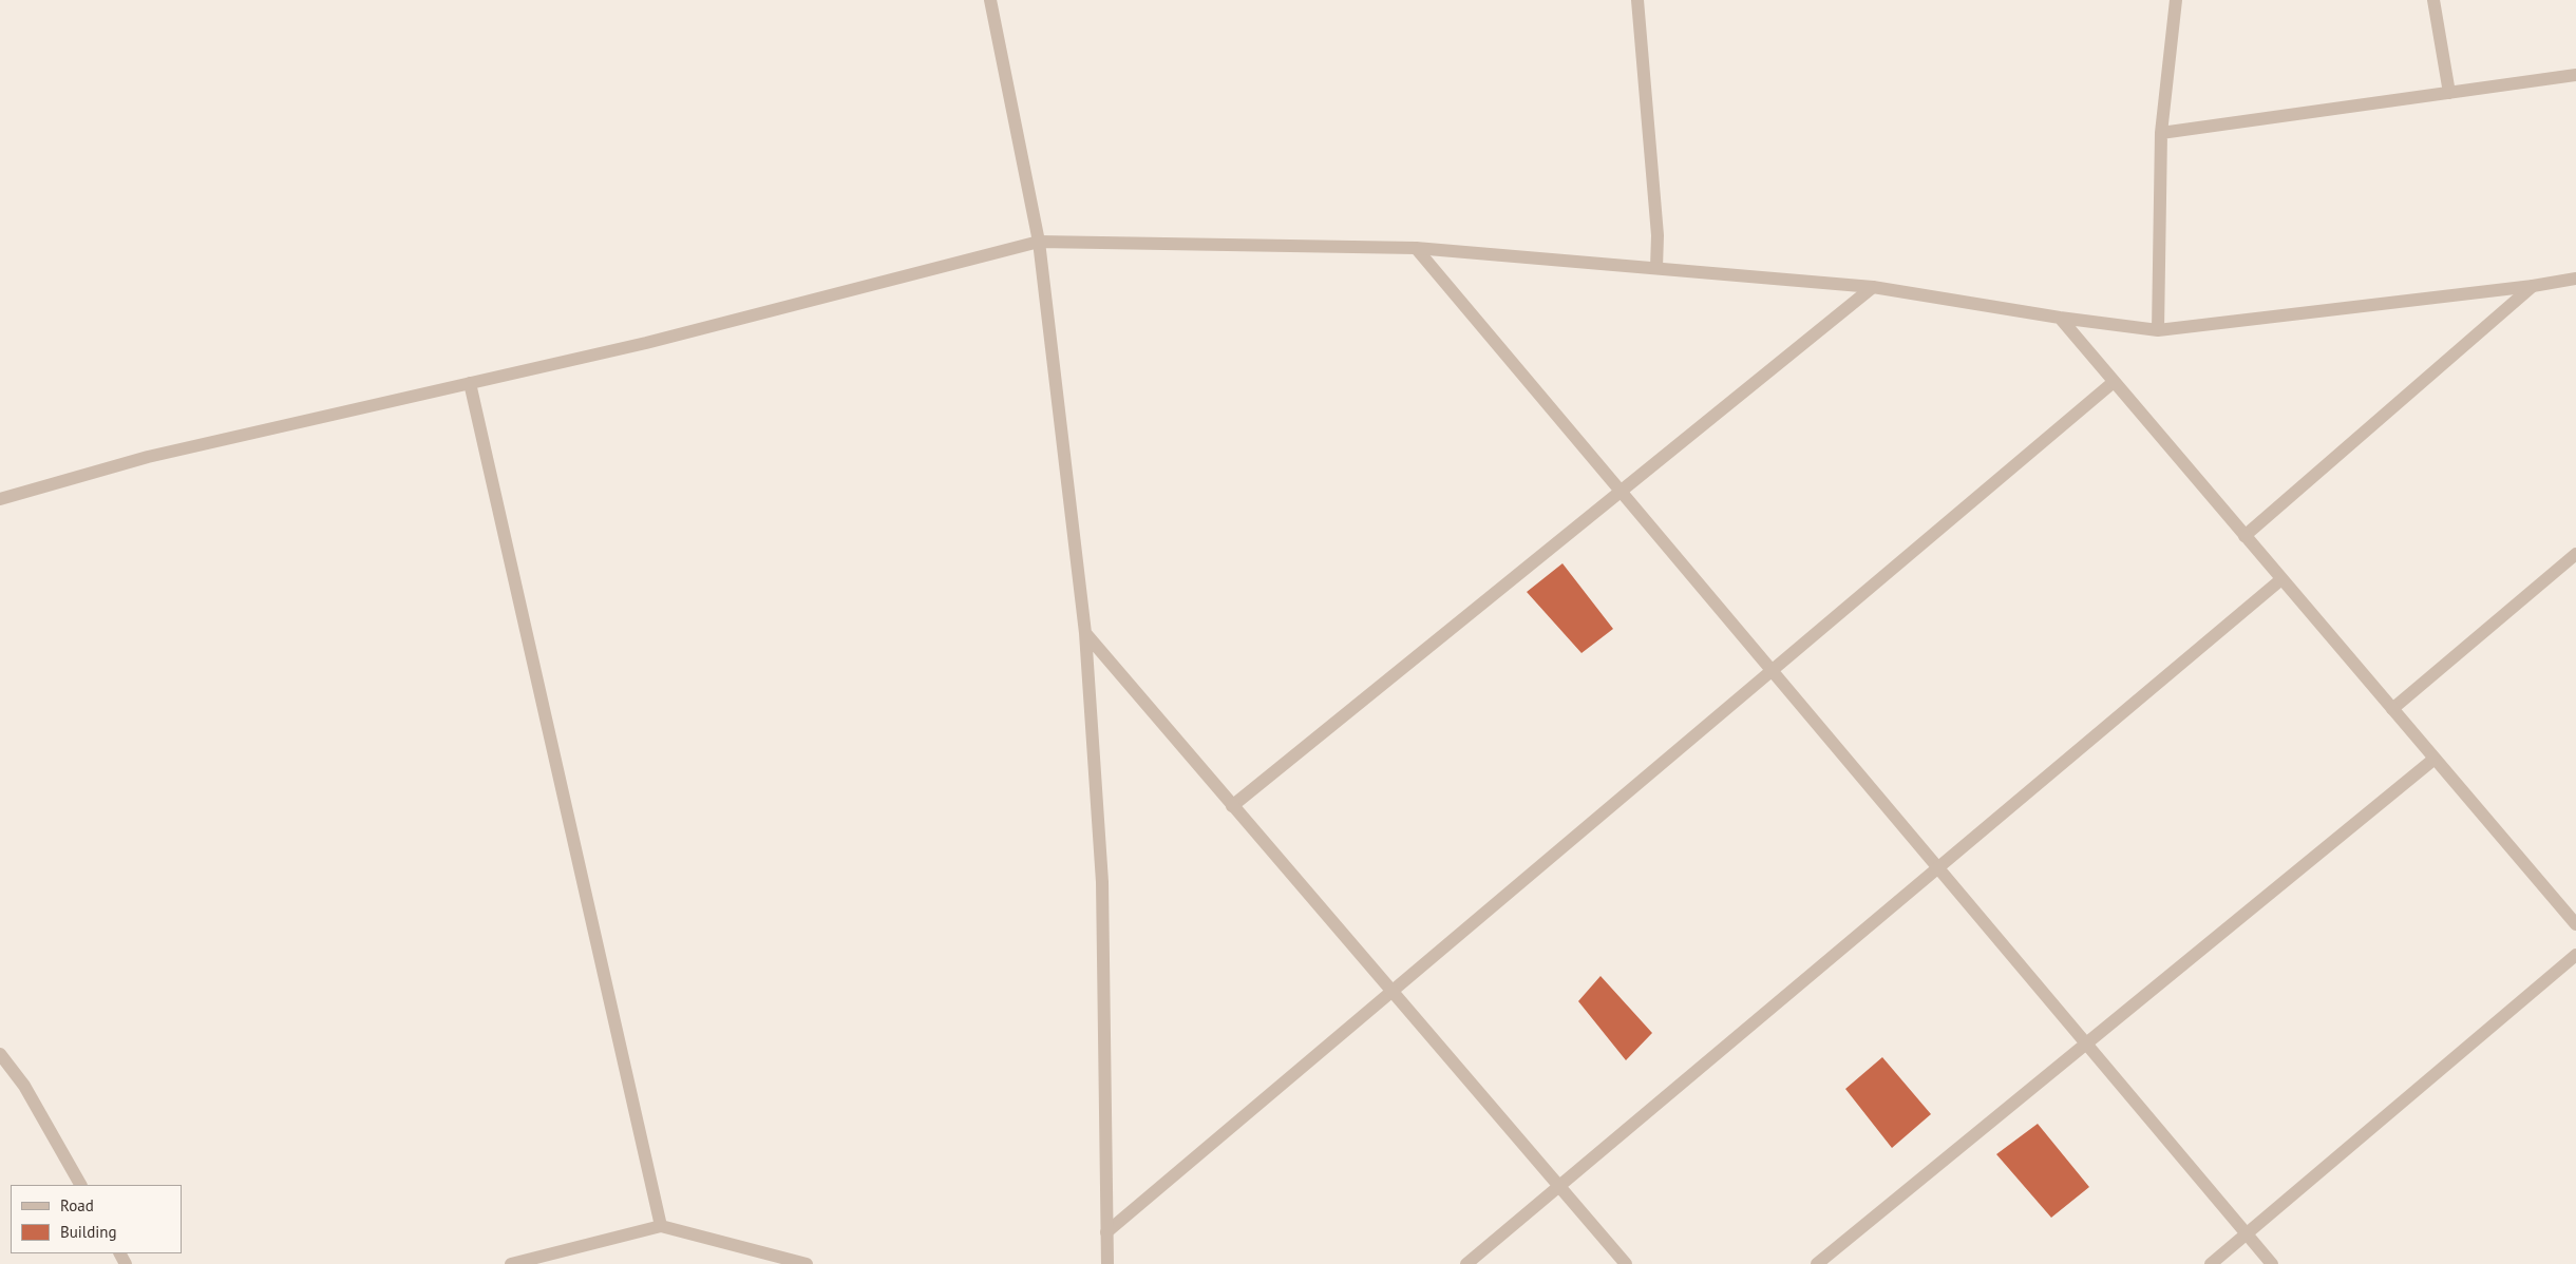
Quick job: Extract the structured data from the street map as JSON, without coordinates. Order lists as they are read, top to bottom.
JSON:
{
  "legend": ["Road", "Building"]
}
